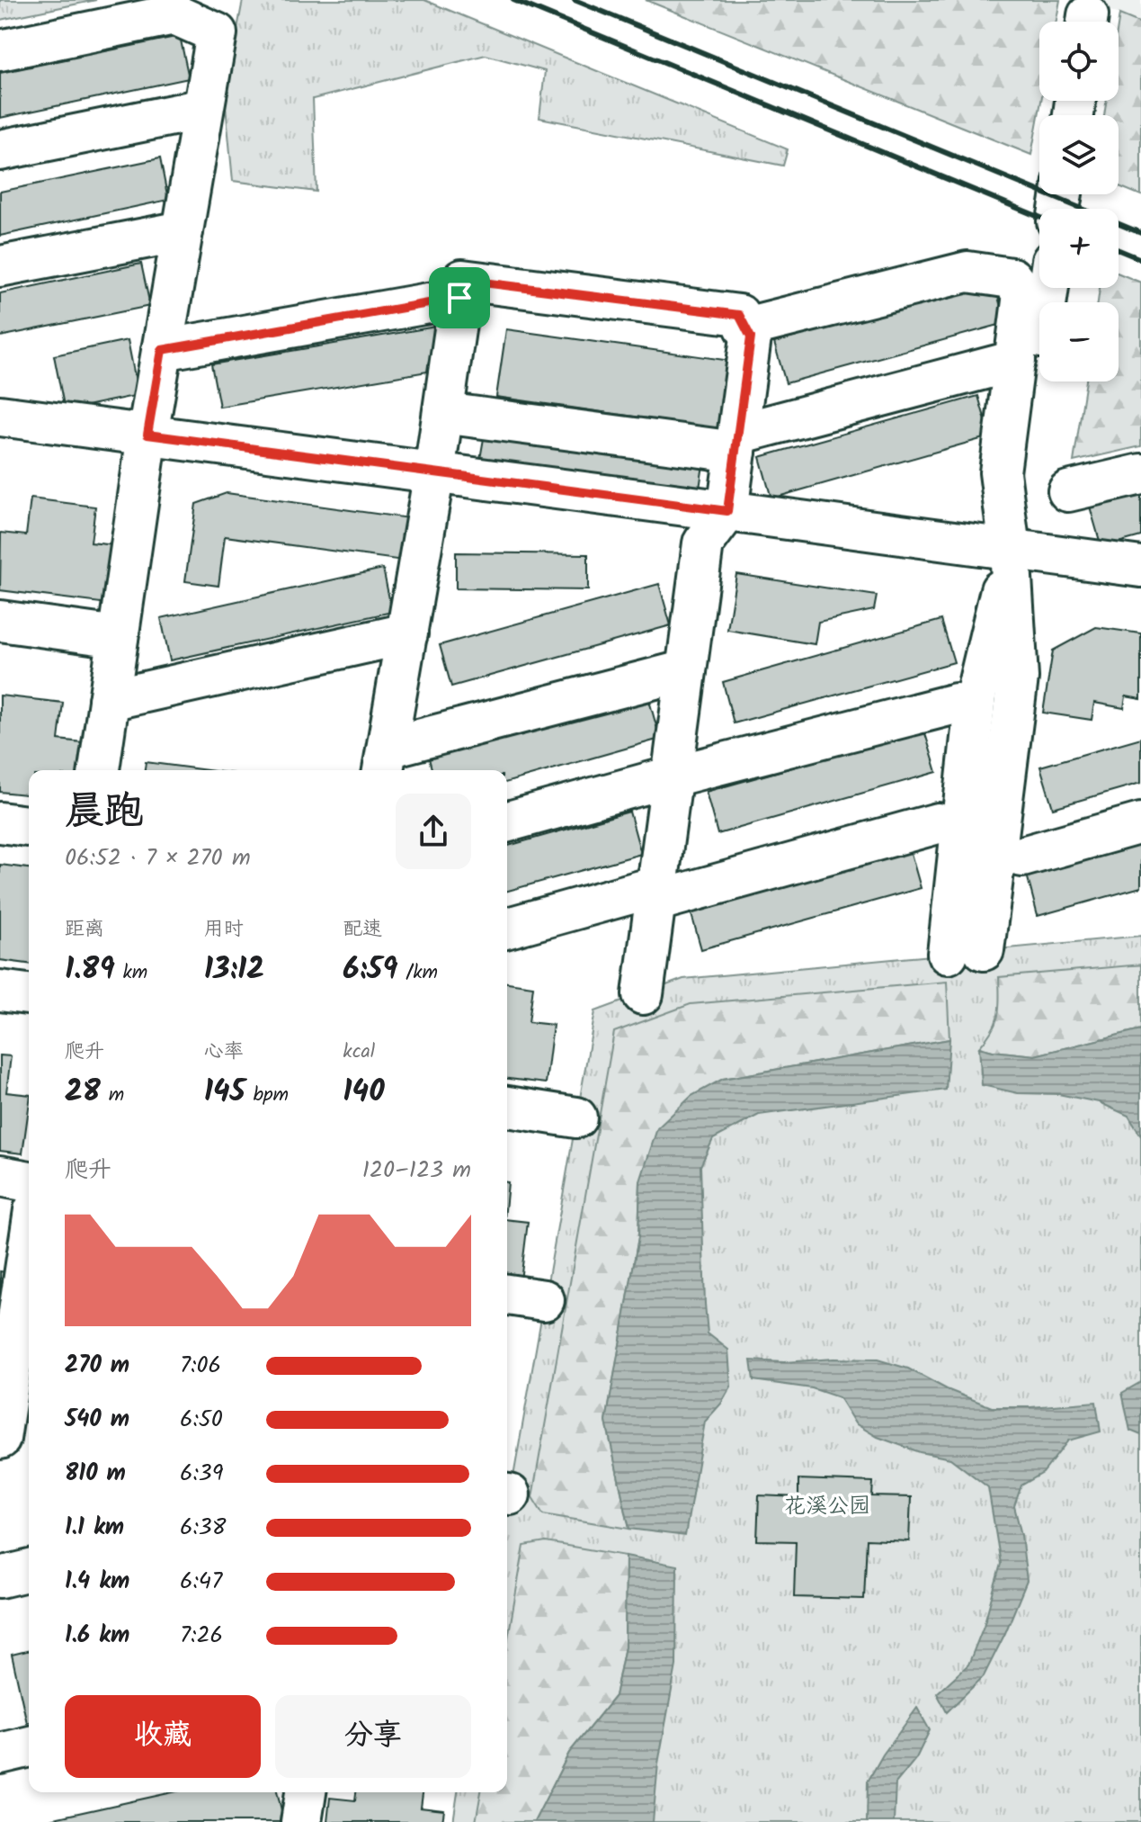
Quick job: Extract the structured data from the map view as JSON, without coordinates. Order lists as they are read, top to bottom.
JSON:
{
  "parks": ["花溪公园"],
  "page": {
    "map_buttons": ["+", "−"],
    "heading": ["晨跑", "06:52 · 7 × 270 m"],
    "stats": [
      ["距离", "1.89 km"],
      ["用时", "13:12"],
      ["配速", "6:59 /km"],
      ["爬升", "28 m"],
      ["心率", "145 bpm"],
      ["kcal", "140"]
    ],
    "chart": ["爬升", "120–123 m"],
    "list": [
      {
        "name": "270 m",
        "note": "7:06"
      },
      {
        "name": "540 m",
        "note": "6:50"
      },
      {
        "name": "810 m",
        "note": "6:39"
      },
      {
        "name": "1.1 km",
        "note": "6:38"
      },
      {
        "name": "1.4 km",
        "note": "6:47"
      },
      {
        "name": "1.6 km",
        "note": "7:26"
      }
    ],
    "buttons": ["收藏", "分享"]
  }
}
